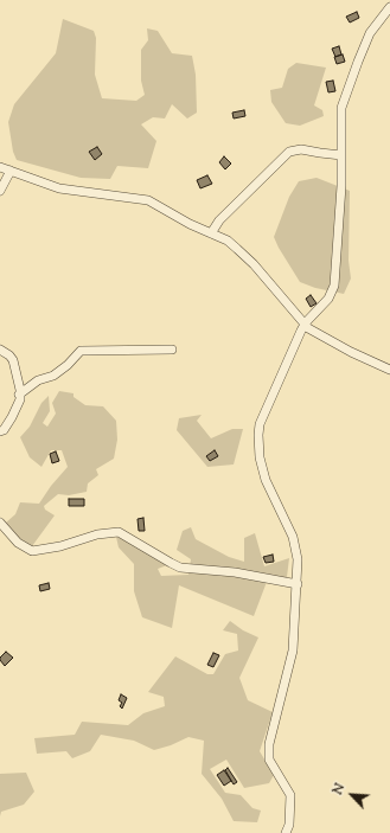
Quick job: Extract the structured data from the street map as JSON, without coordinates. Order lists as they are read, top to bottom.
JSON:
{
  "north": "top left"
}
